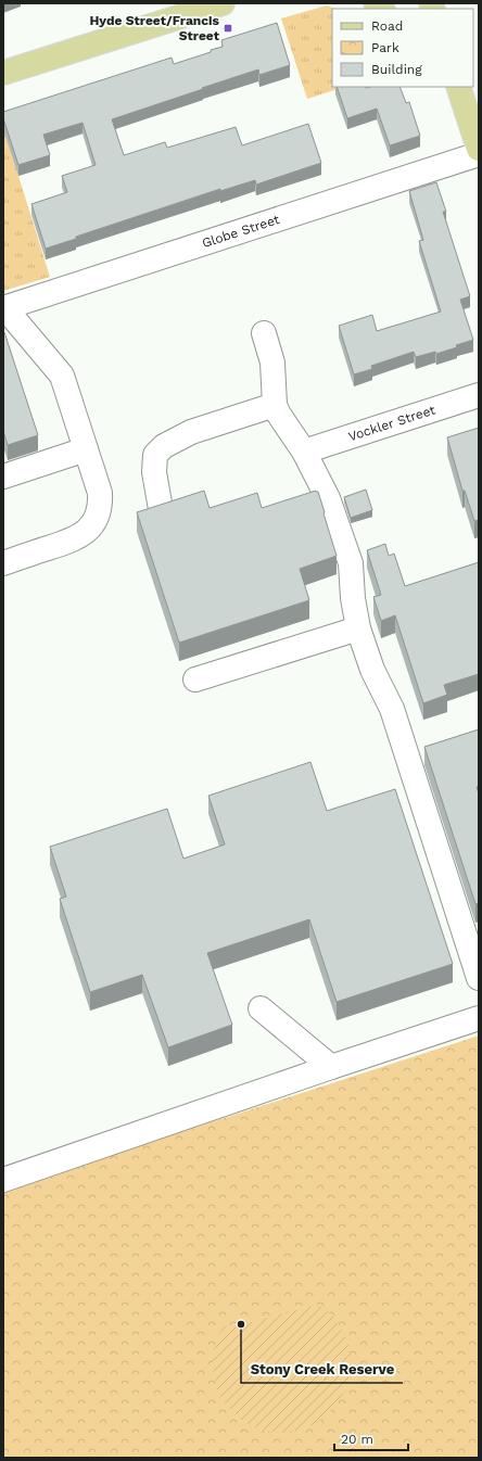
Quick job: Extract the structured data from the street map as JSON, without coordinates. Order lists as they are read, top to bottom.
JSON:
{
  "streets": {
    "street": ["Globe Street", "Vockler Street"]
  },
  "places": {
    "transit": ["Hyde Street/Francis Street"],
    "other": ["Stony Creek Reserve"]
  },
  "legend": ["Road", "Park", "Building"],
  "scale_bar": "20 m"
}
